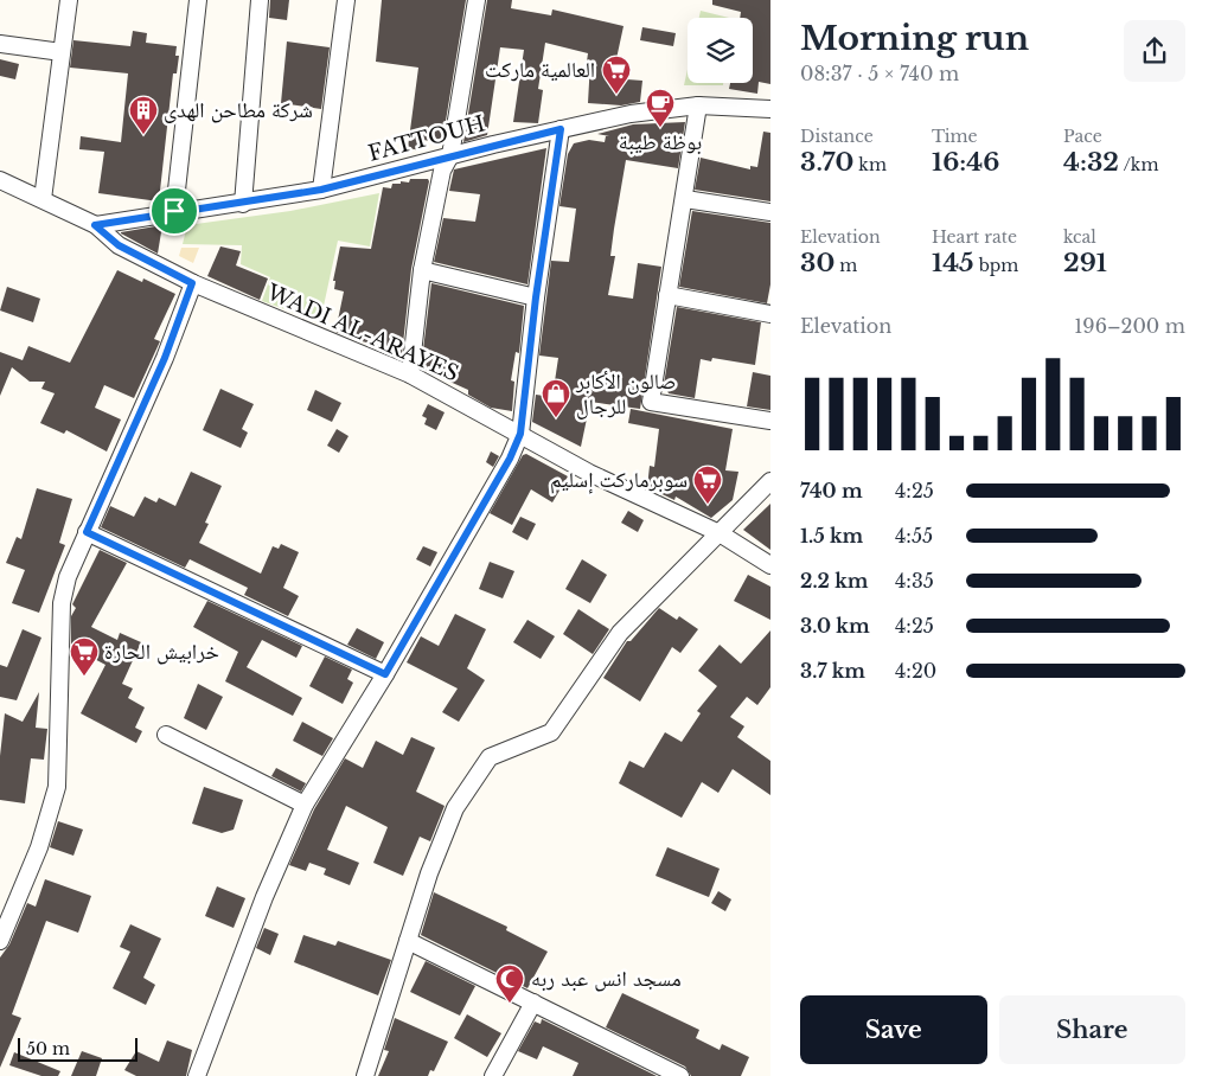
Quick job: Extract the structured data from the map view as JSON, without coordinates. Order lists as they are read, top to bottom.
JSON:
{
  "streets": {
    "street": ["FATTOUH", "WADI AL-ARAYES"]
  },
  "crossings": [
    ["FATTOUH", "WADI AL-ARAYES"]
  ],
  "places": {
    "supermarket": ["العالمية ماركت", "سوبرماركت إسليم", "خرابيش الحارة"],
    "cafe": ["بوظة طيبة"],
    "building": ["شركة مطاحن الهدى"],
    "shop": ["صالون الأكابر للرجال"],
    "mosque": ["مسجد انس عبد ربه"]
  },
  "scale_bar": "50 m",
  "page": {
    "heading": ["Morning run", "08:37 · 5 × 740 m"],
    "stats": [
      ["Distance", "3.70 km"],
      ["Time", "16:46"],
      ["Pace", "4:32 /km"],
      ["Elevation", "30 m"],
      ["Heart rate", "145 bpm"],
      ["kcal", "291"]
    ],
    "chart": ["Elevation", "196–200 m"],
    "list": [
      {
        "name": "740 m",
        "note": "4:25"
      },
      {
        "name": "1.5 km",
        "note": "4:55"
      },
      {
        "name": "2.2 km",
        "note": "4:35"
      },
      {
        "name": "3.0 km",
        "note": "4:25"
      },
      {
        "name": "3.7 km",
        "note": "4:20"
      }
    ],
    "buttons": ["Save", "Share"],
    "scale": "50 m"
  }
}
